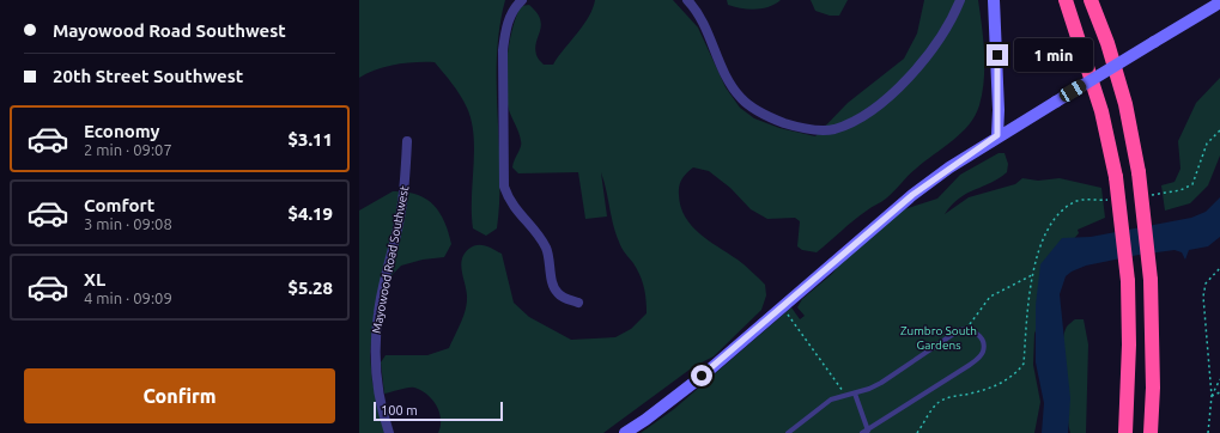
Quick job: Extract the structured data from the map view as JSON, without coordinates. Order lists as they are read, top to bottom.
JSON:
{
  "streets": {
    "street": ["Mayowood Road Southwest"]
  },
  "parks": ["Zumbro South Gardens"],
  "scale_bar": "100 m",
  "page": {
    "banner": ["Mayowood Road Southwest", "20th Street Southwest"],
    "bubble": "1 min",
    "list": [
      {
        "name": "Economy",
        "note": "2 min · 09:07",
        "value": "$3.11"
      },
      {
        "name": "Comfort",
        "note": "3 min · 09:08",
        "value": "$4.19"
      },
      {
        "name": "XL",
        "note": "4 min · 09:09",
        "value": "$5.28"
      }
    ],
    "buttons": "Confirm",
    "scale": "100 m"
  }
}
